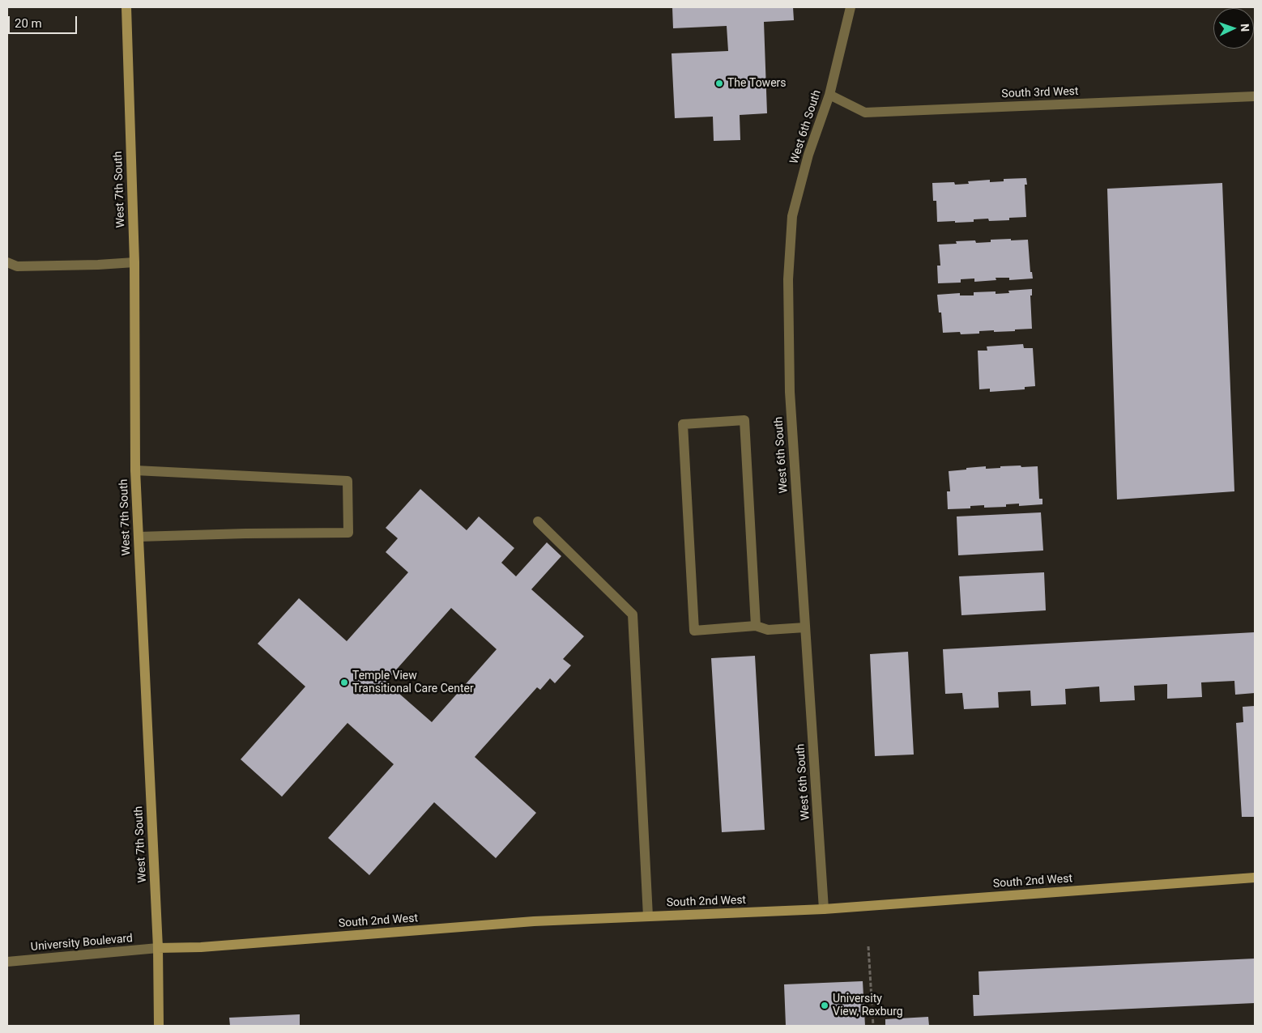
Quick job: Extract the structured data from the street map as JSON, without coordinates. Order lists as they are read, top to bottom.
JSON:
{
  "streets": {
    "main road": ["West 7th South", "South 2nd West"],
    "street": ["South 3rd West", "West 6th South", "University Boulevard"]
  },
  "crossings": [
    ["South 3rd West", "West 6th South"],
    ["West 6th South", "South 2nd West"],
    ["West 7th South", "South 2nd West"],
    ["West 7th South", "University Boulevard"],
    ["South 2nd West", "University Boulevard"]
  ],
  "places": ["The Towers", "Temple View Transitional Care Center", "University View, Rexburg"],
  "scale_bar": "20 m",
  "north": "right"
}
